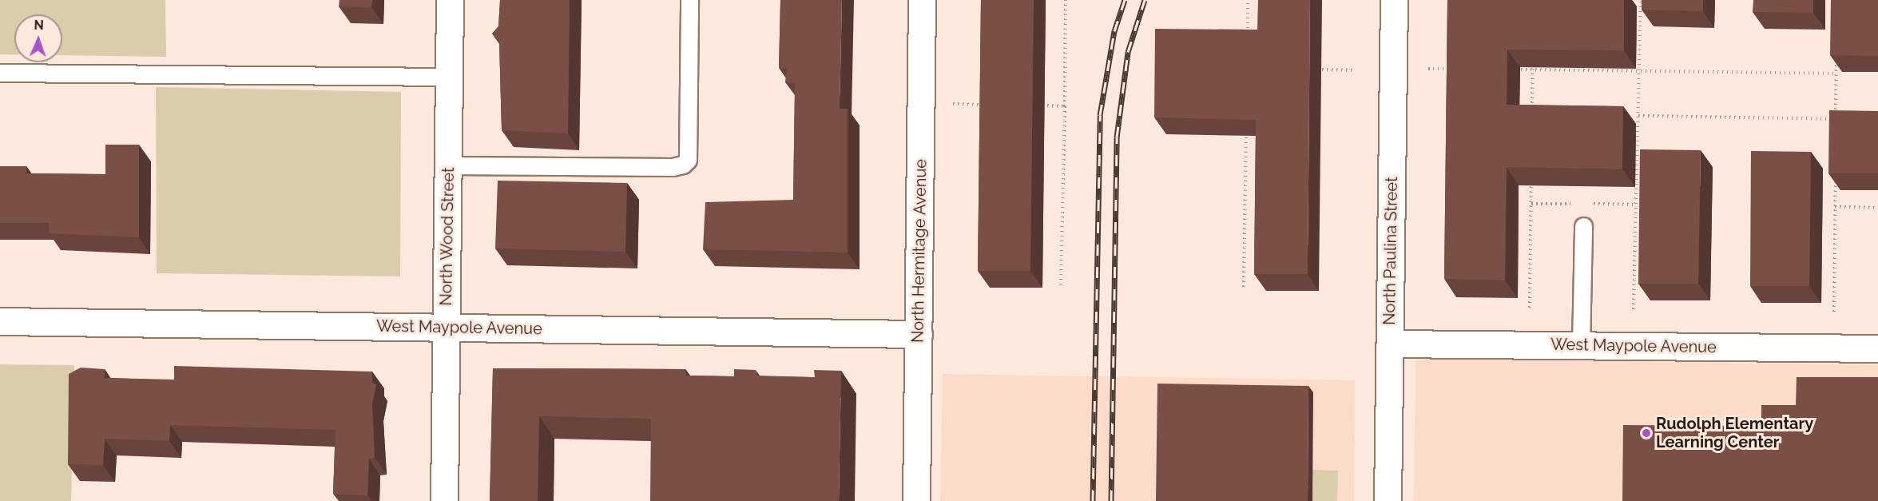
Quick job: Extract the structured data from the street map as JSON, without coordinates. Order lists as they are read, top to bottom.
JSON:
{
  "streets": {
    "street": [
      "North Wood Street",
      "North Hermitage Avenue",
      "North Paulina Street",
      "West Maypole Avenue"
    ]
  },
  "crossings": [
    ["North Wood Street", "West Maypole Avenue"],
    ["North Hermitage Avenue", "West Maypole Avenue"],
    ["North Paulina Street", "West Maypole Avenue"]
  ],
  "places": ["Rudolph Elementary Learning Center"],
  "north": "top"
}
